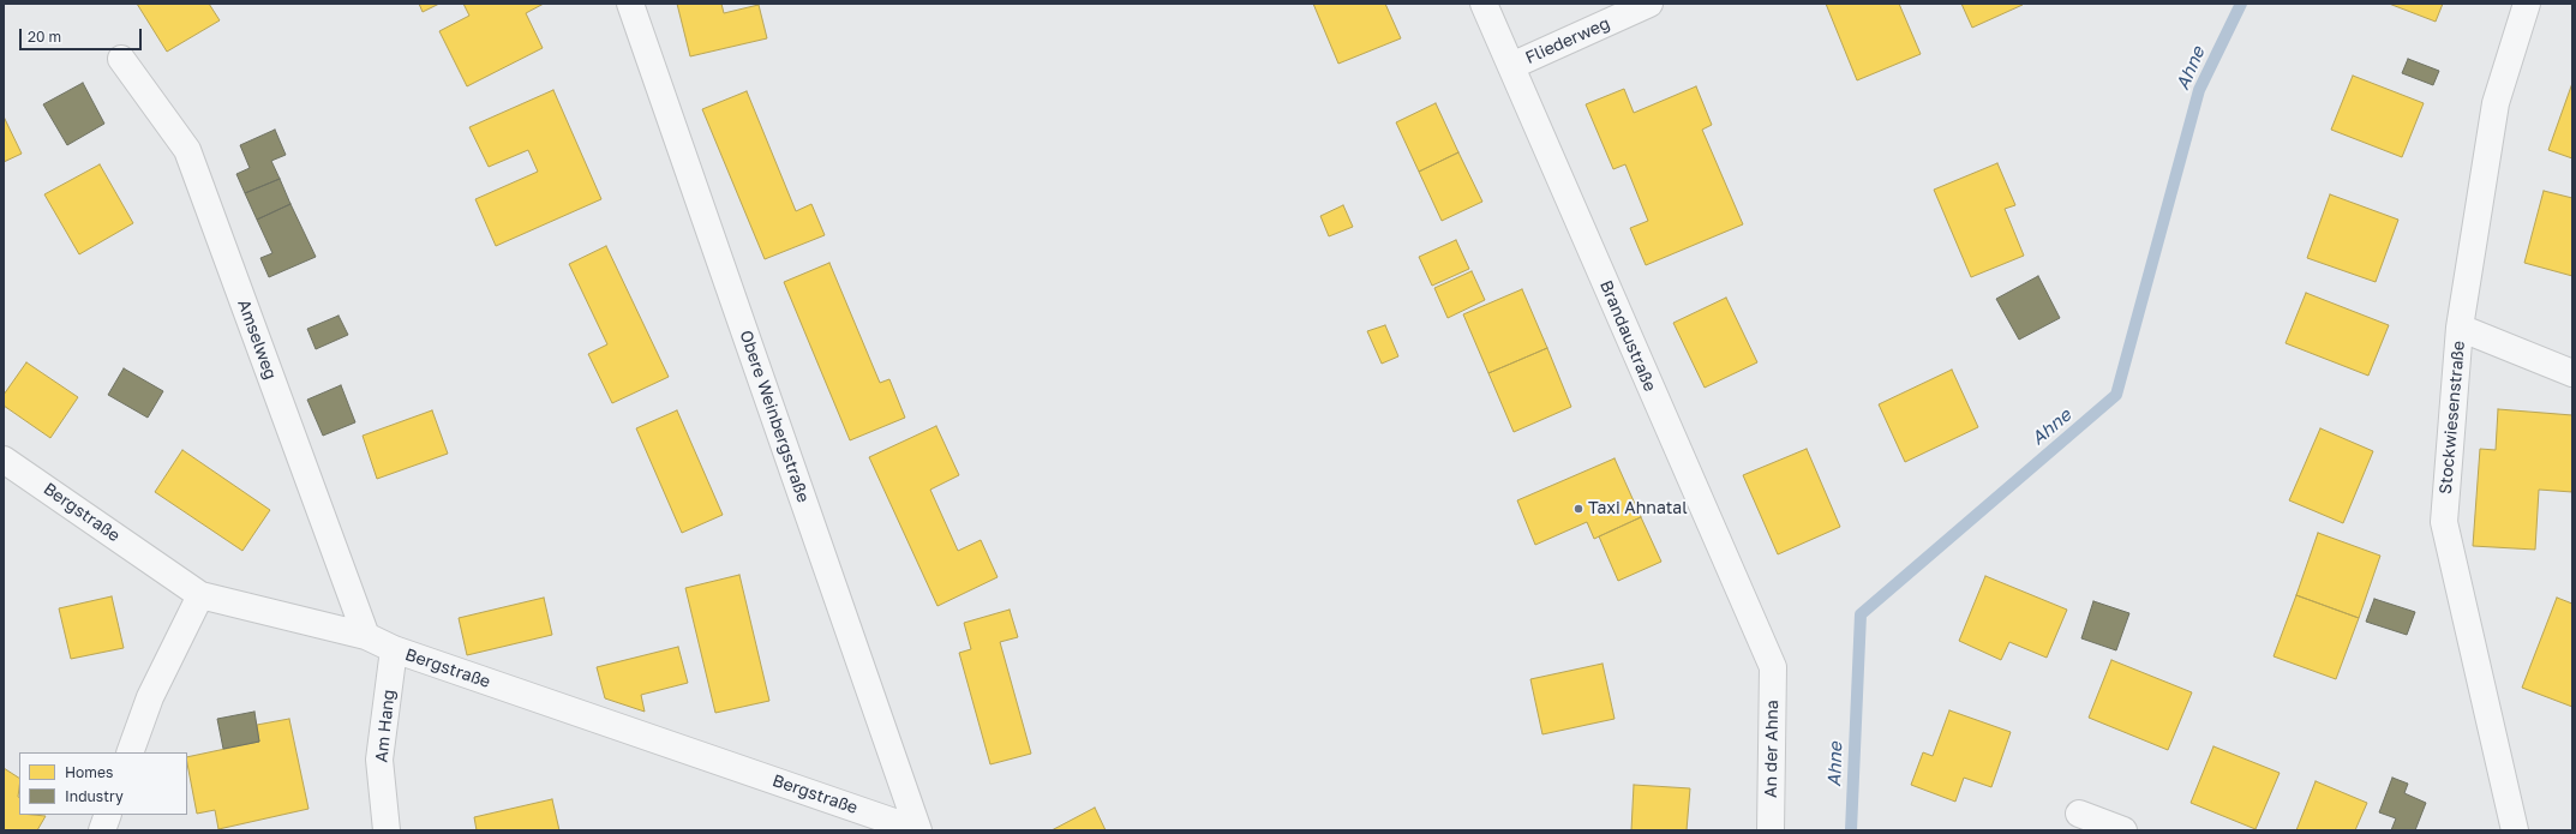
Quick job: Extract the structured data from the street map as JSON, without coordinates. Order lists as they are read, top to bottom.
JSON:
{
  "streets": {
    "street": [
      "Fliederweg",
      "Brandaustraße",
      "Amselweg",
      "Obere Weinbergstraße",
      "Stockwiesenstraße",
      "Bergstraße",
      "Am Hang",
      "An der Ahna"
    ]
  },
  "crossings": [
    ["Fliederweg", "Brandaustraße"],
    ["Brandaustraße", "An der Ahna"],
    ["Amselweg", "Bergstraße"],
    ["Obere Weinbergstraße", "Bergstraße"],
    ["Bergstraße", "Am Hang"]
  ],
  "water": ["Ahne"],
  "places": ["Taxi Ahnatal"],
  "legend": ["Homes", "Industry"],
  "scale_bar": "20 m"
}
